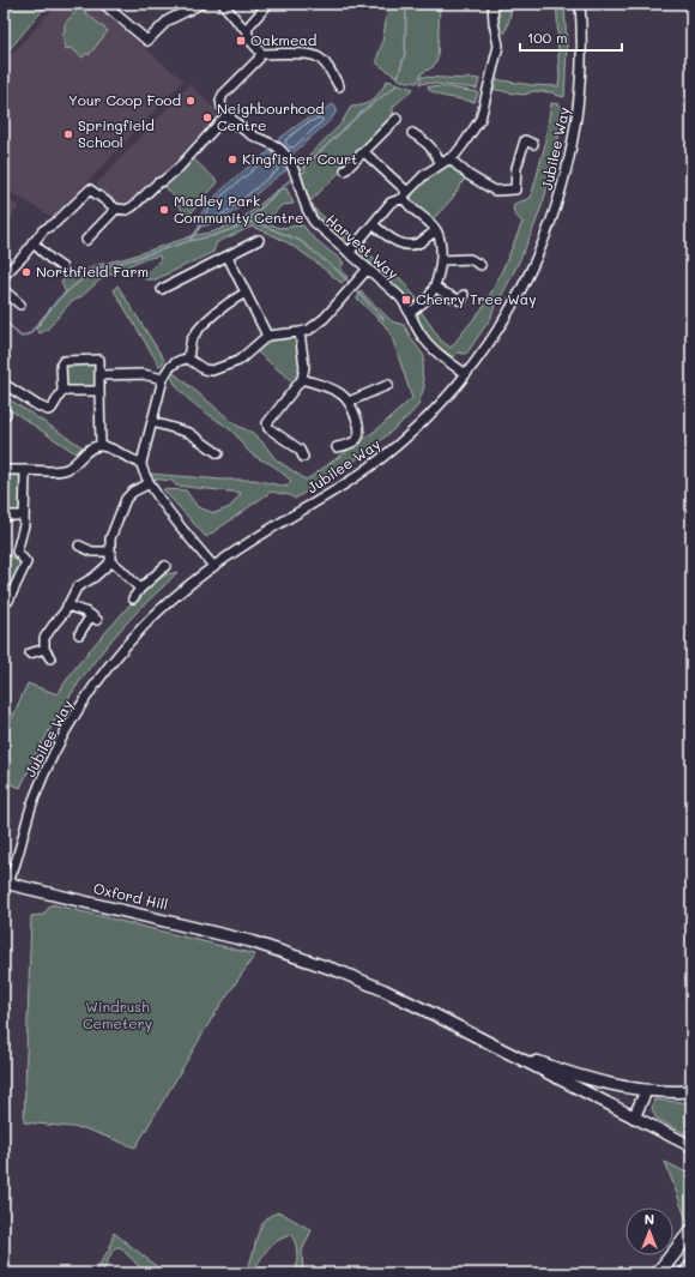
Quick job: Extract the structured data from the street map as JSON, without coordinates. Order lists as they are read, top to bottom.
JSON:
{
  "streets": {
    "main road": ["Oxford Hill"],
    "street": ["Jubilee Way", "Harvest Way"]
  },
  "crossings": [
    ["Jubilee Way", "Harvest Way"],
    ["Jubilee Way", "Oxford Hill"]
  ],
  "parks": ["Windrush Cemetery"],
  "places": {
    "transit": ["Oakmead", "Cherry Tree Way"],
    "other": [
      "Your Coop Food",
      "Neighbourhood Centre",
      "Springfield School",
      "Kingfisher Court",
      "Madley Park Community Centre",
      "Northfield Farm"
    ]
  },
  "scale_bar": "100 m",
  "north": "top"
}
